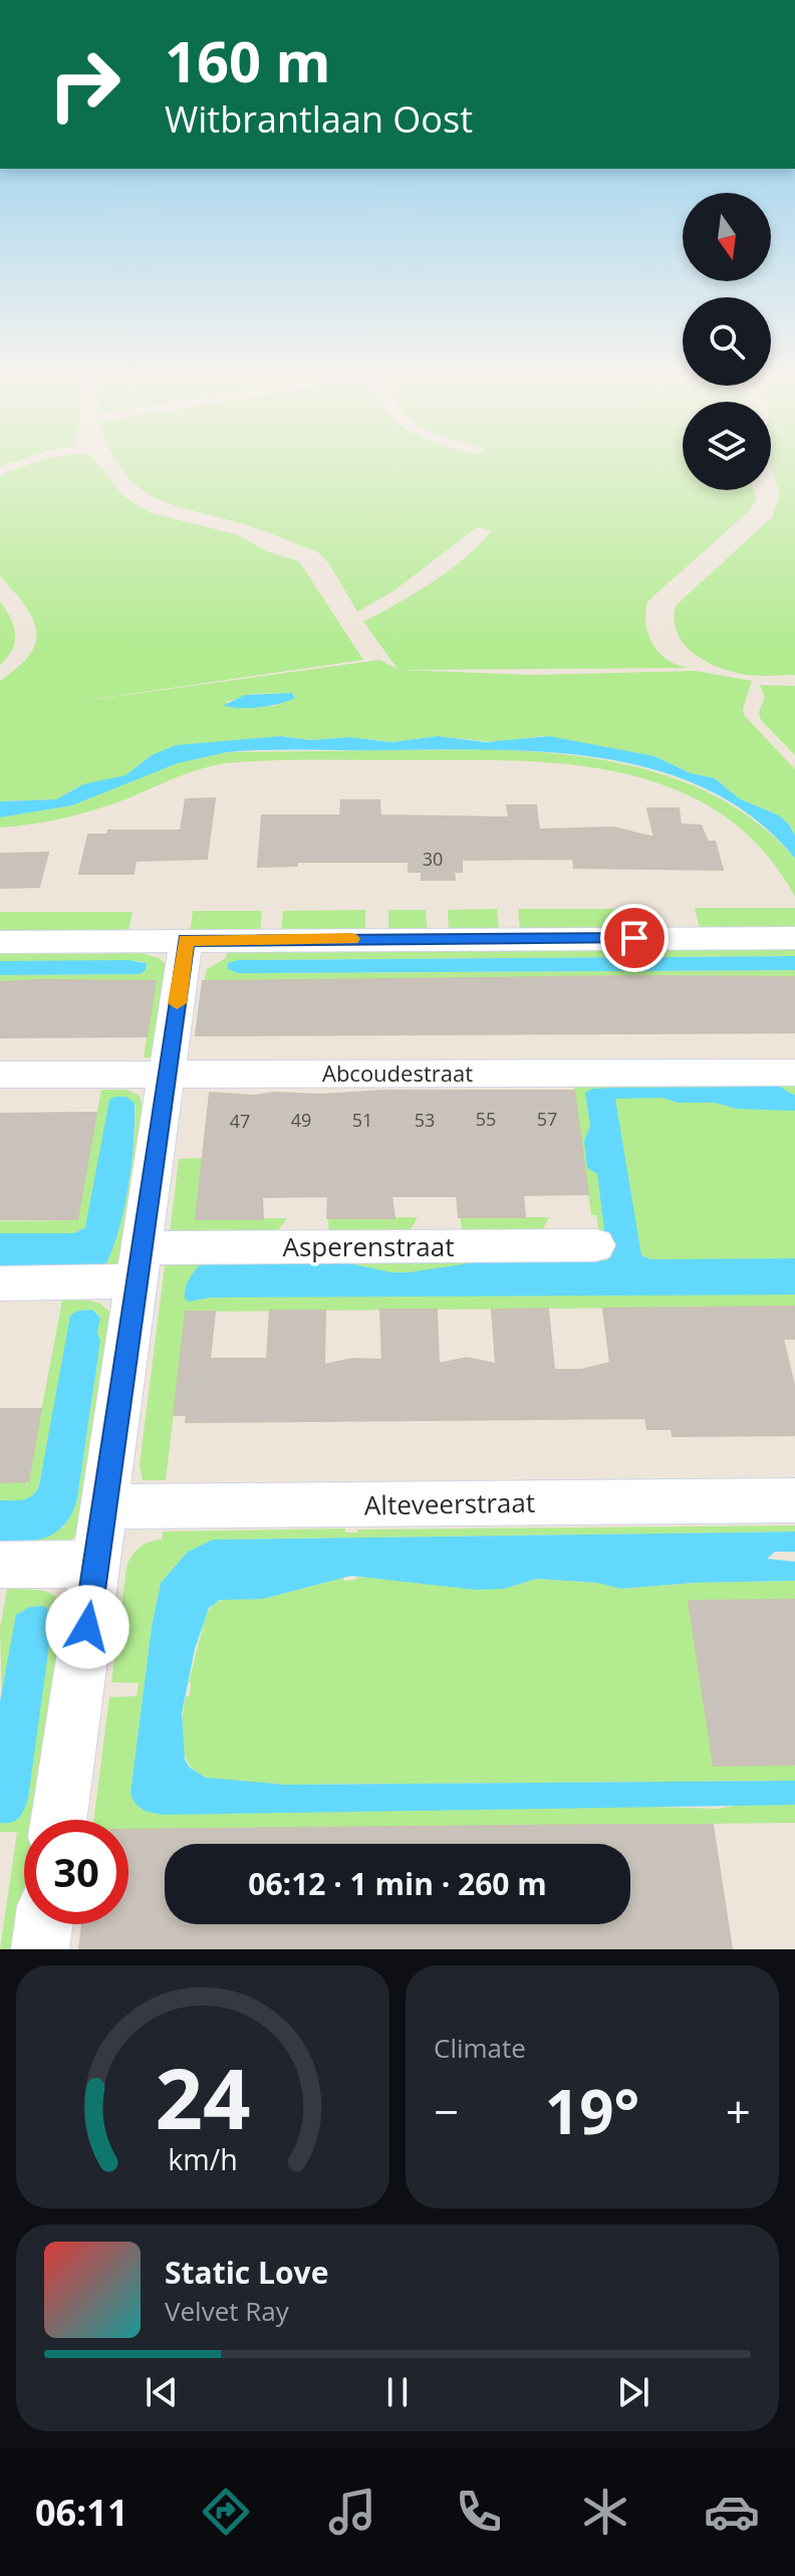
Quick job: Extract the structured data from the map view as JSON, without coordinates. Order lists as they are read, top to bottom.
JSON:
{
  "streets": {
    "street": ["Abcoudestraat", "Asperenstraat", "Alteveerstraat"]
  },
  "house_numbers": [
    "30",
    "55",
    "57",
    "49",
    "51",
    "53",
    "47"
  ],
  "north": "bottom",
  "page": {
    "turn": ["160 m", "Witbrantlaan Oost"],
    "limit": "30",
    "trip": "06:12 · 1 min · 260 m",
    "tile": "Climate",
    "heat": ["−", "19°", "+"],
    "song": ["Static Love", "Velvet Ray"],
    "tabs": "06:11",
    "gauge": ["24", "km/h"]
  }
}
